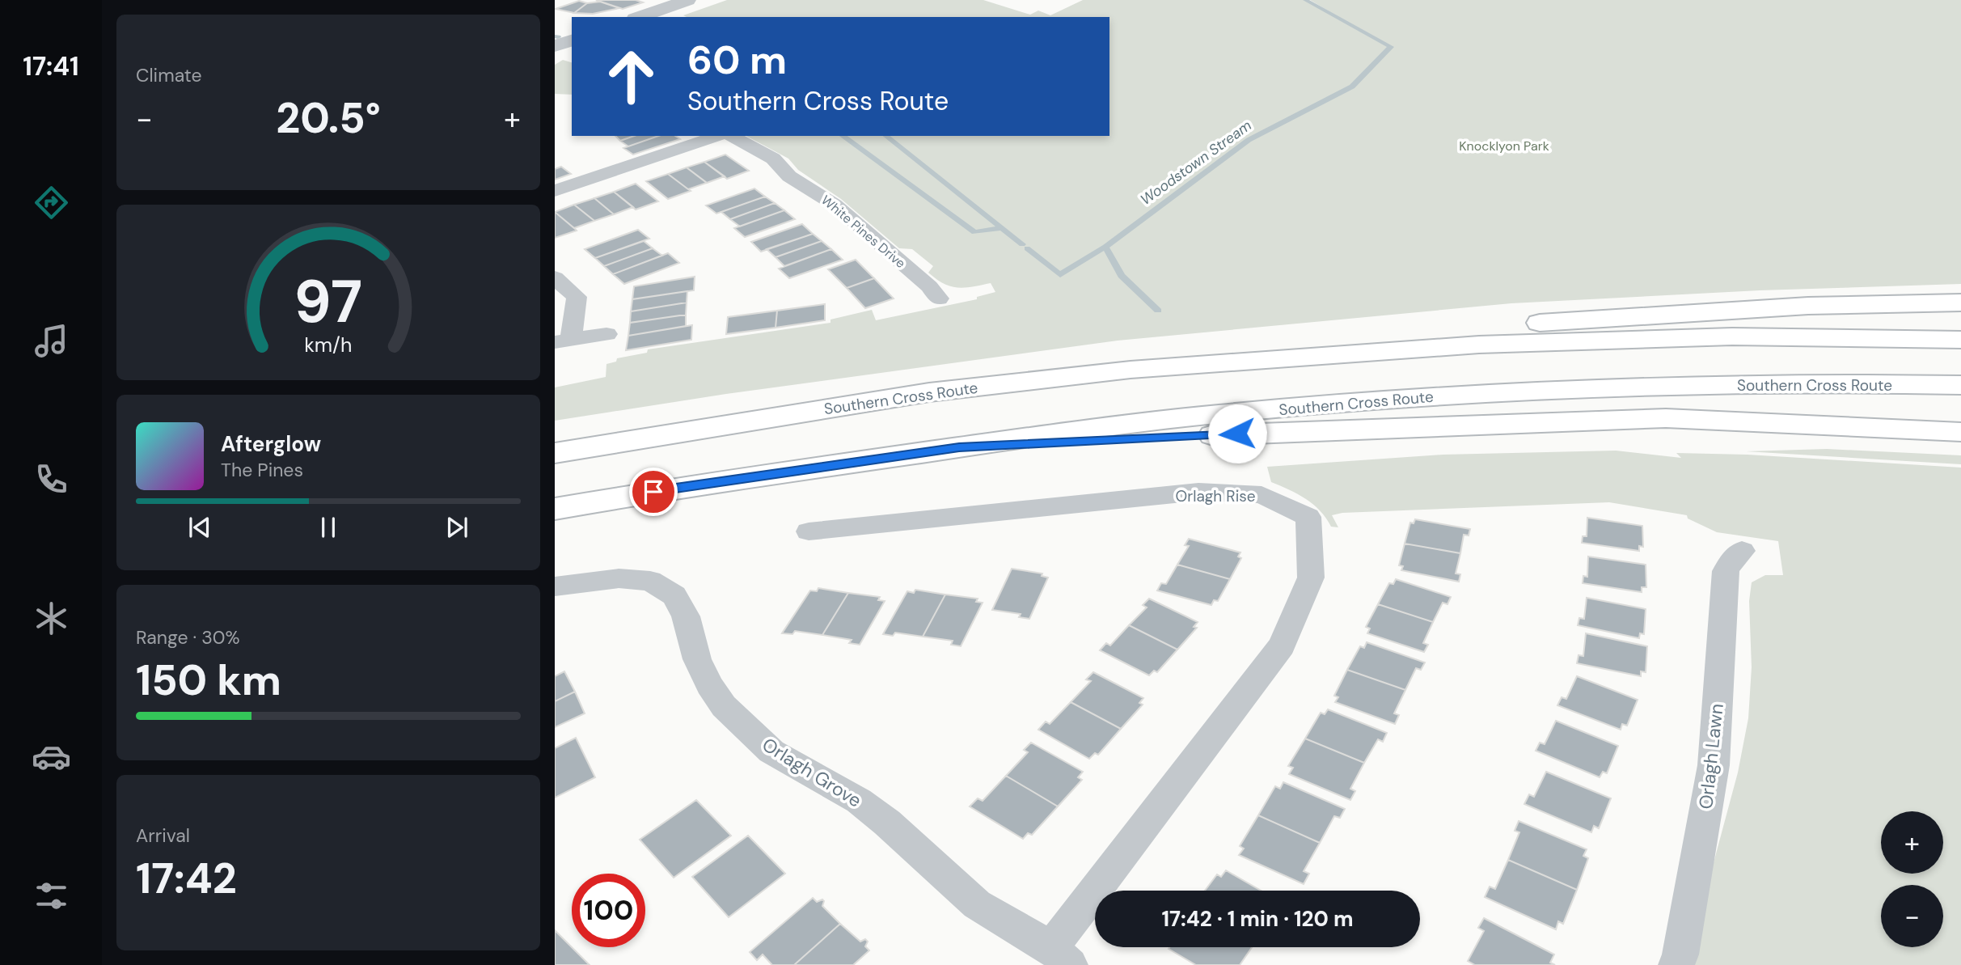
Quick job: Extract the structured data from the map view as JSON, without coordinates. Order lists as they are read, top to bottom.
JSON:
{
  "streets": {
    "highway": ["Southern Cross Route"],
    "street": [
      "White Pines Drive",
      "Orlagh Rise",
      "Orlagh Lawn",
      "Orlagh Grove"
    ]
  },
  "crossings": [
    ["Orlagh Rise", "Orlagh Grove"]
  ],
  "water": ["Woodstown Stream"],
  "parks": ["Knocklyon Park"],
  "page": {
    "tabs": "17:41",
    "tile": [
      "Climate",
      ["Range · 30%", "150 km"],
      ["Arrival", "17:42"]
    ],
    "turn": ["60 m", "Southern Cross Route"],
    "heat": ["−", "20.5°", "+"],
    "song": ["Afterglow", "The Pines"],
    "map_buttons": ["+", "−"],
    "limit": "100",
    "trip": "17:42 · 1 min · 120 m",
    "gauge": ["97", "km/h"]
  }
}
